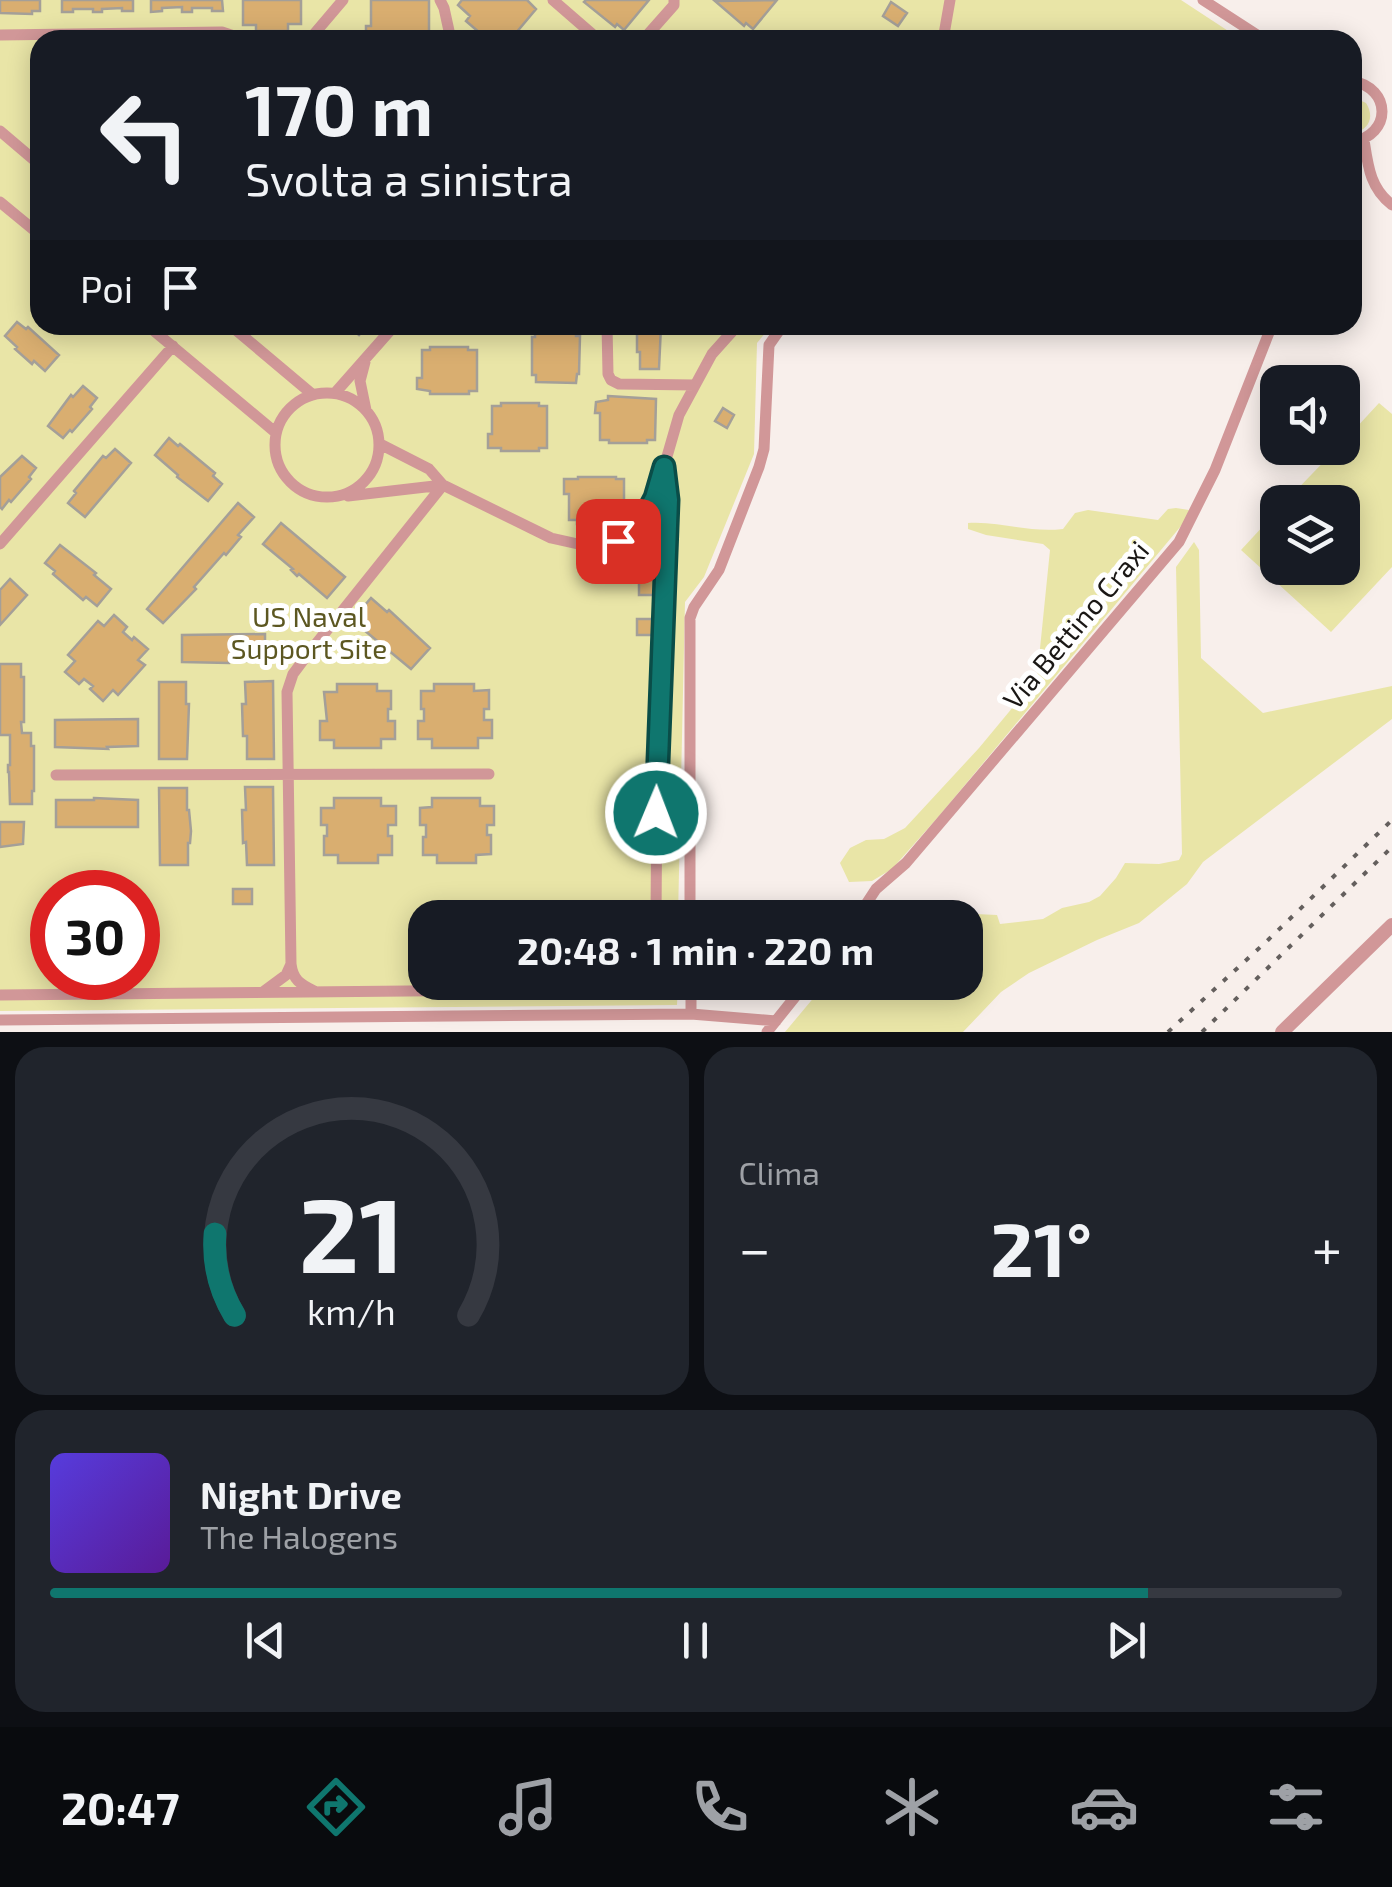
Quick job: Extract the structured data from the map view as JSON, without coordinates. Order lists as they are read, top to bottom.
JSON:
{
  "streets": {
    "street": ["Via Bettino Craxi"]
  },
  "parks": ["US Naval Support Site"],
  "page": {
    "turn": ["170 m", "Svolta a sinistra"],
    "then": "Poi",
    "limit": "30",
    "trip": "20:48 · 1 min · 220 m",
    "tile": "Clima",
    "heat": ["−", "21°", "+"],
    "song": ["Night Drive", "The Halogens"],
    "tabs": "20:47",
    "gauge": ["21", "km/h"]
  }
}
